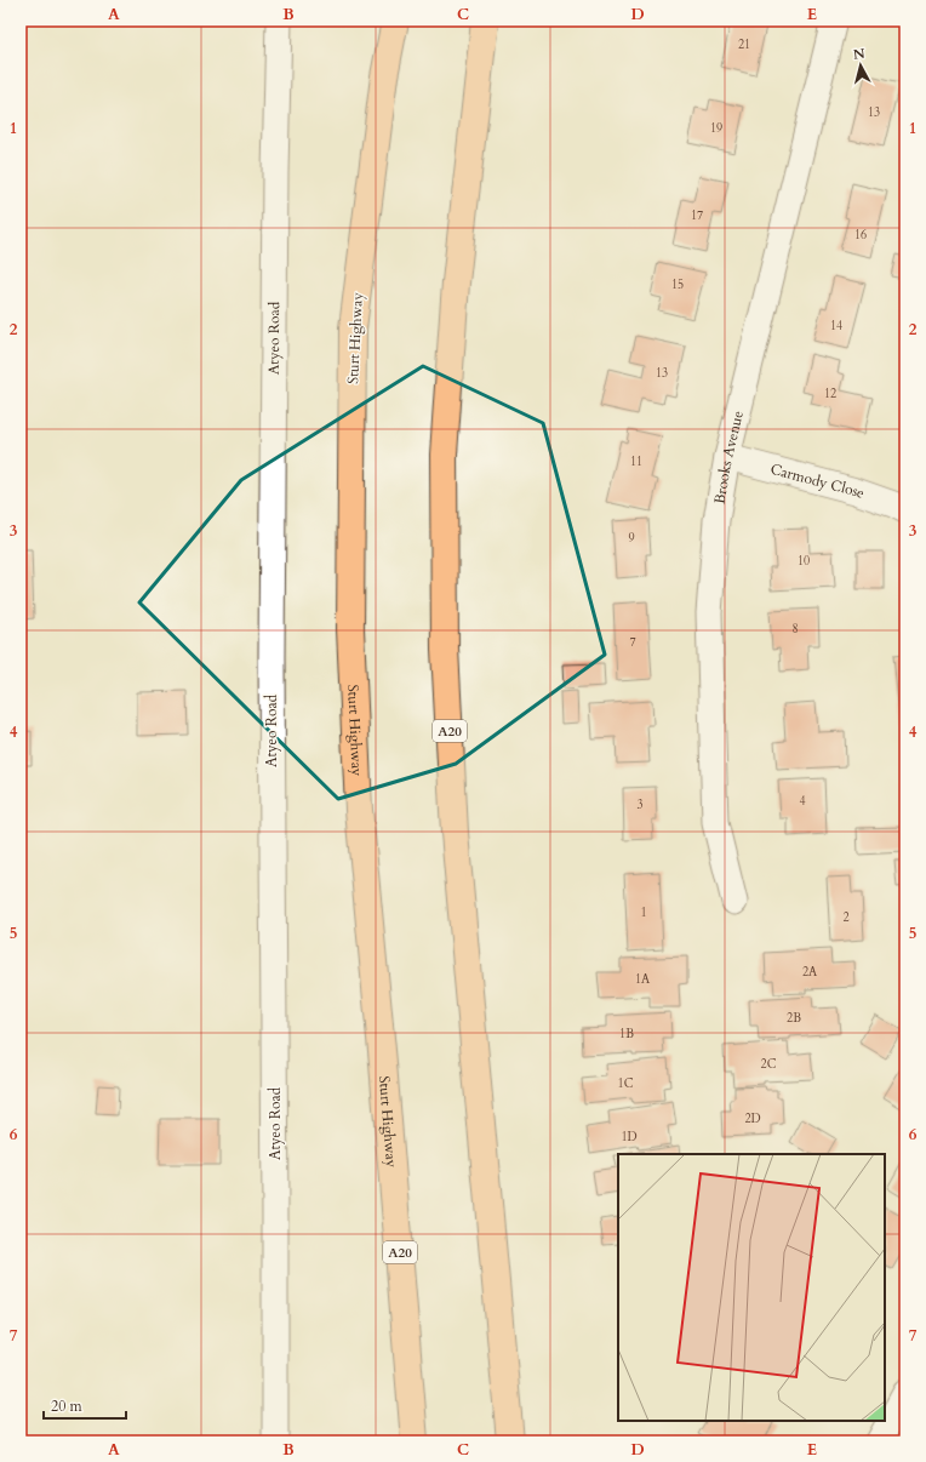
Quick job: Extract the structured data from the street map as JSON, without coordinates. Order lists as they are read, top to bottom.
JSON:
{
  "streets": {
    "highway": ["Sturt Highway", "A20"],
    "street": ["Atyeo Road", "Brooks Avenue", "Carmody Close"]
  },
  "crossings": [
    ["Brooks Avenue", "Carmody Close"]
  ],
  "house_numbers": [
    "21",
    "13",
    "19",
    "17",
    "16",
    "15",
    "14",
    "13",
    "12",
    "11",
    "9",
    "10",
    "8",
    "7",
    "4",
    "3",
    "1",
    "2",
    "2A",
    "1A",
    "2B",
    "1B",
    "2C",
    "1C",
    "2D",
    "1D"
  ],
  "scale_bar": "20 m",
  "north": "top",
  "grid": {
    "columns": [
      "A",
      "B",
      "C",
      "D",
      "E"
    ],
    "rows": [
      "1",
      "2",
      "3",
      "4",
      "5",
      "6",
      "7"
    ]
  }
}
